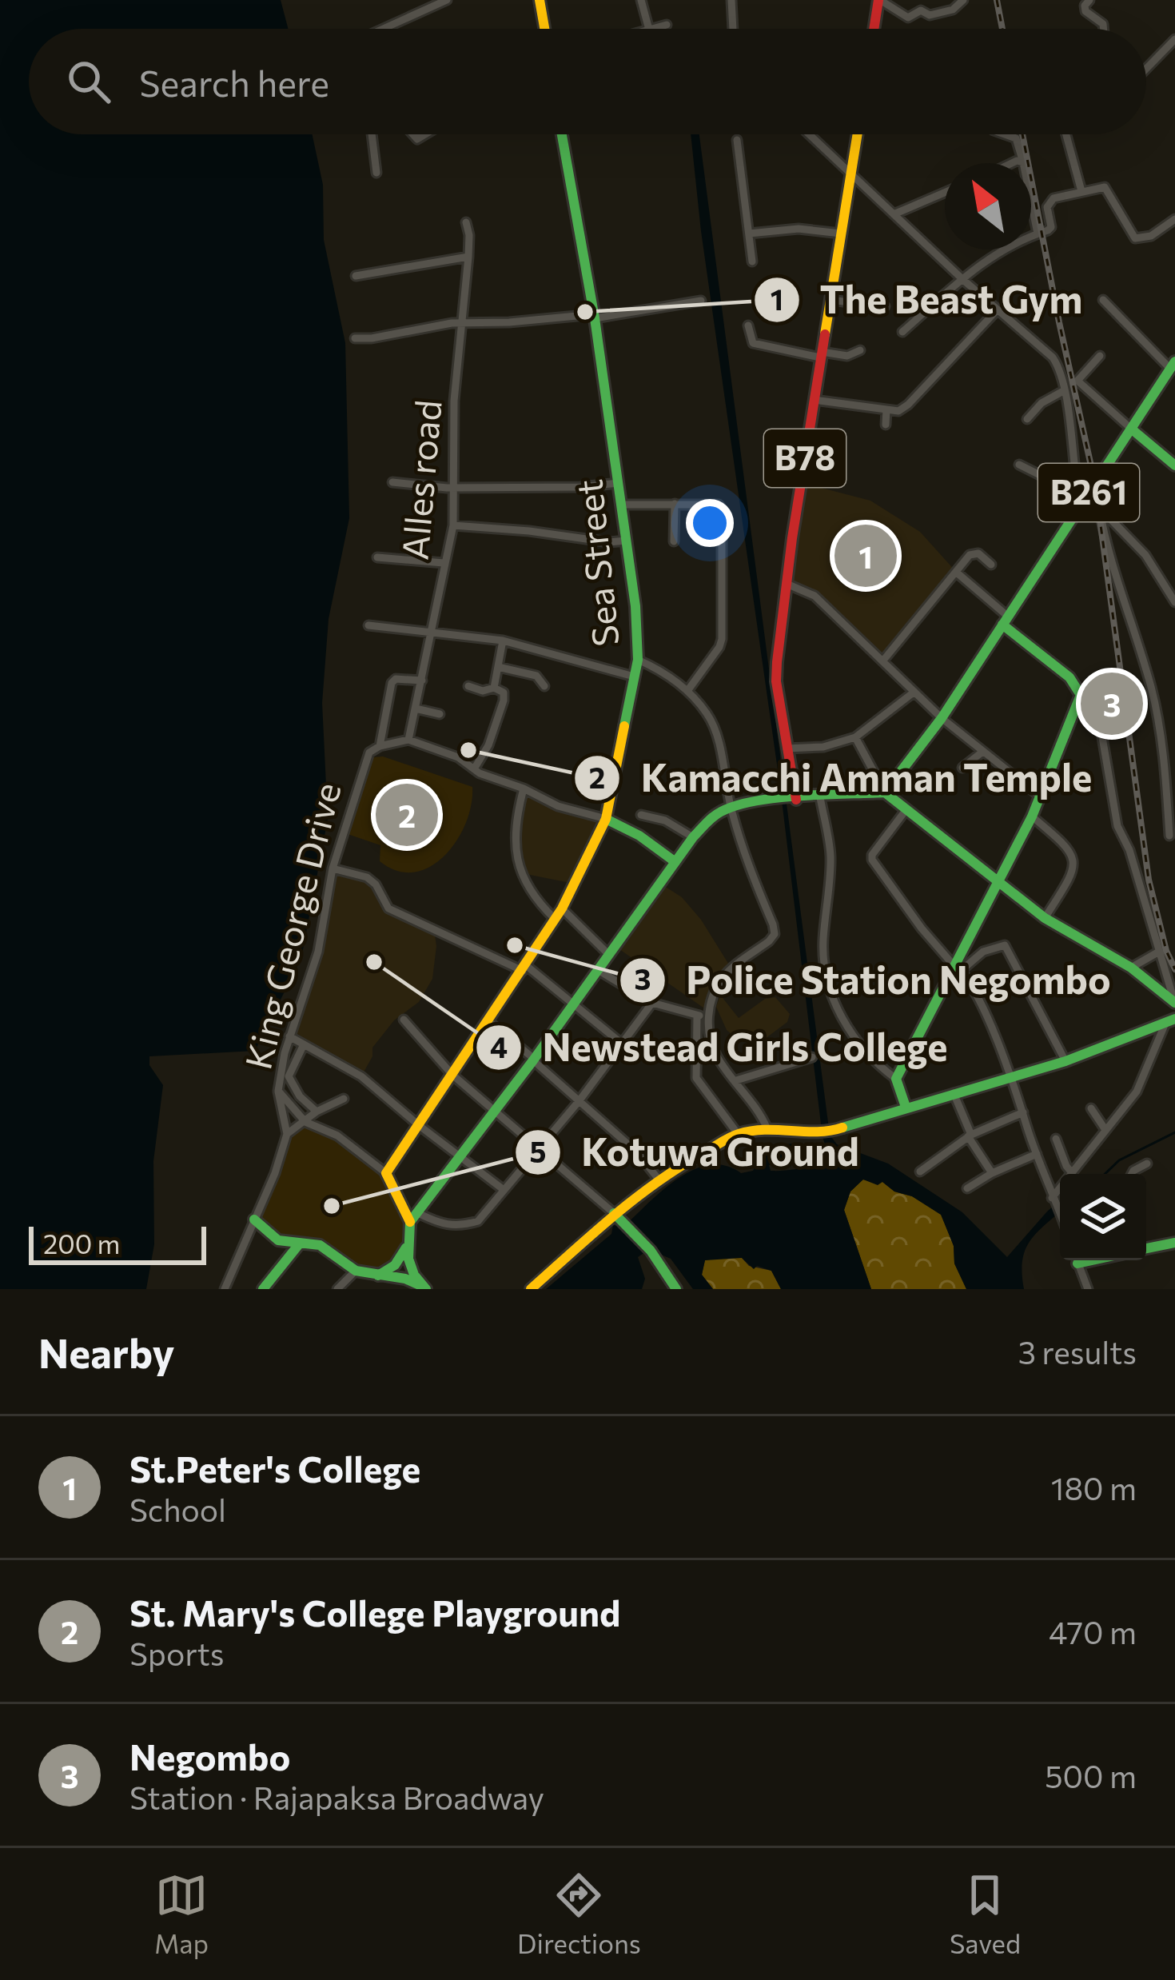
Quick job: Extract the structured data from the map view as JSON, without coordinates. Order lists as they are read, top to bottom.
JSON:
{
  "streets": {
    "main road": ["B78", "B261", "Sea Street"],
    "street": ["Alles road", "King George Drive"]
  },
  "crossings": [
    ["Sea Street", "King George Drive"]
  ],
  "places": [
    "The Beast Gym",
    "Kamacchi Amman Temple",
    "Police Station Negombo",
    "Newstead Girls College",
    "Kotuwa Ground"
  ],
  "scale_bar": "200 m",
  "north": "top left",
  "page": {
    "search": "Search here",
    "pins": ["1", "3", "2"],
    "scale": "200 m",
    "heading": ["Nearby", "3 results"],
    "list": [
      {
        "mark": "1",
        "name": "St.Peter's College",
        "note": "School",
        "value": "180 m"
      },
      {
        "mark": "2",
        "name": "St. Mary's College Playground",
        "note": "Sports",
        "value": "470 m"
      },
      {
        "mark": "3",
        "name": "Negombo",
        "note": "Station · Rajapaksa Broadway",
        "value": "500 m"
      }
    ],
    "nav": ["Map", "Directions", "Saved"]
  }
}
